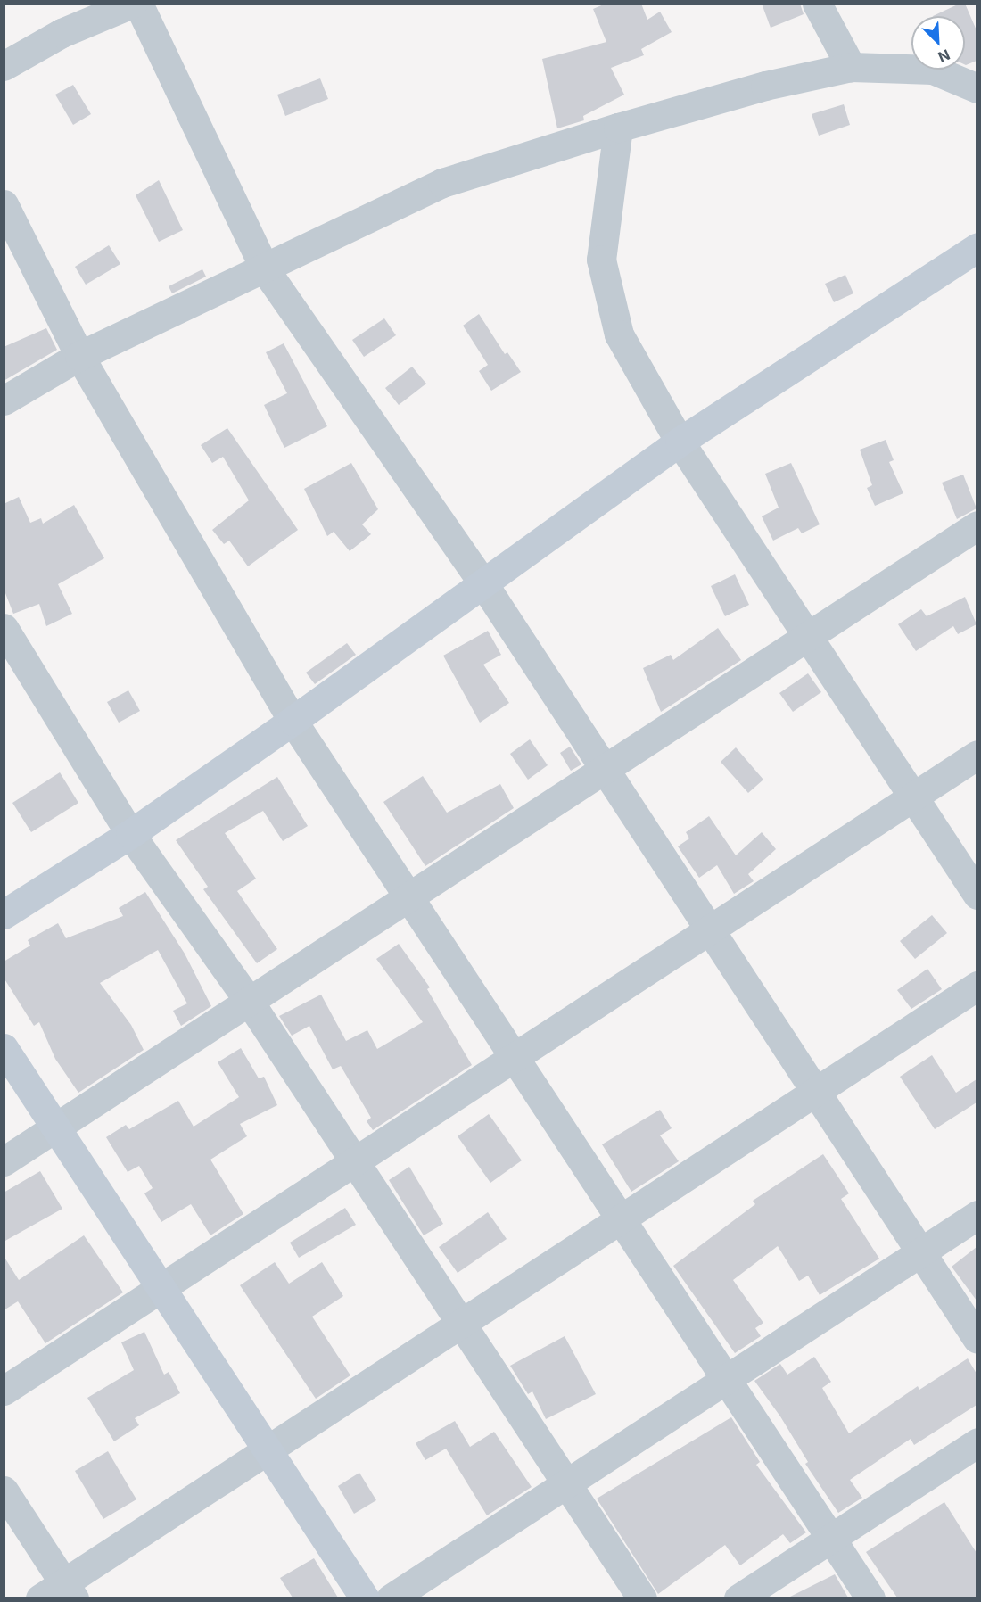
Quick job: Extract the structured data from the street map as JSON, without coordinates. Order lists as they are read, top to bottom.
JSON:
{
  "north": "bottom right"
}
